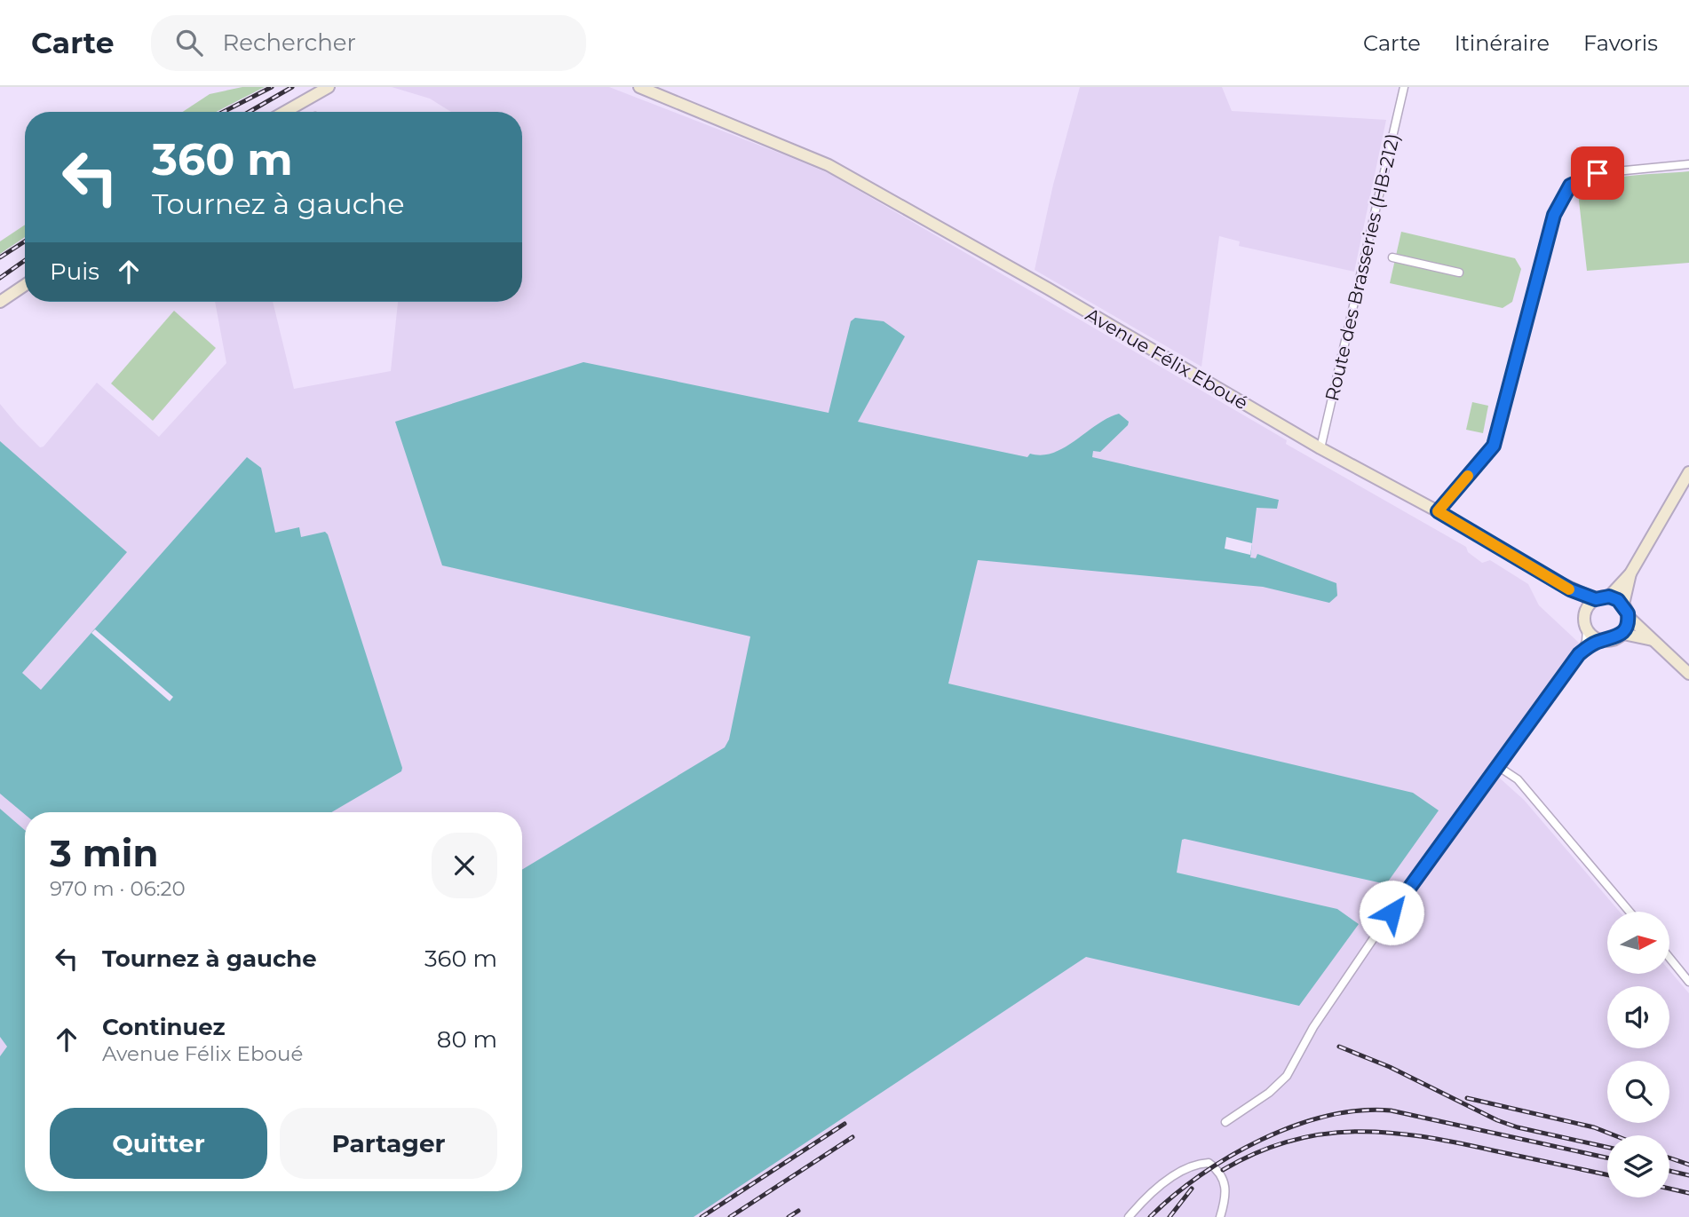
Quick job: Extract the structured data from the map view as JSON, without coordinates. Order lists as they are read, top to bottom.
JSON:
{
  "streets": {
    "street": ["Route des Brasseries (HB-212)", "Avenue Félix Eboué"]
  },
  "crossings": [
    ["Route des Brasseries (HB-212)", "Avenue Félix Eboué"]
  ],
  "north": "right",
  "page": {
    "header": "Carte",
    "search": "Rechercher",
    "nav": ["Carte", "Itinéraire", "Favoris"],
    "turn": ["360 m", "Tournez à gauche"],
    "then": "Puis",
    "heading": ["3 min", "970 m · 06:20"],
    "list": [
      {
        "name": "Tournez à gauche",
        "value": "360 m"
      },
      {
        "name": "Continuez",
        "note": "Avenue Félix Eboué",
        "value": "80 m"
      }
    ],
    "buttons": ["Quitter", "Partager"]
  }
}
